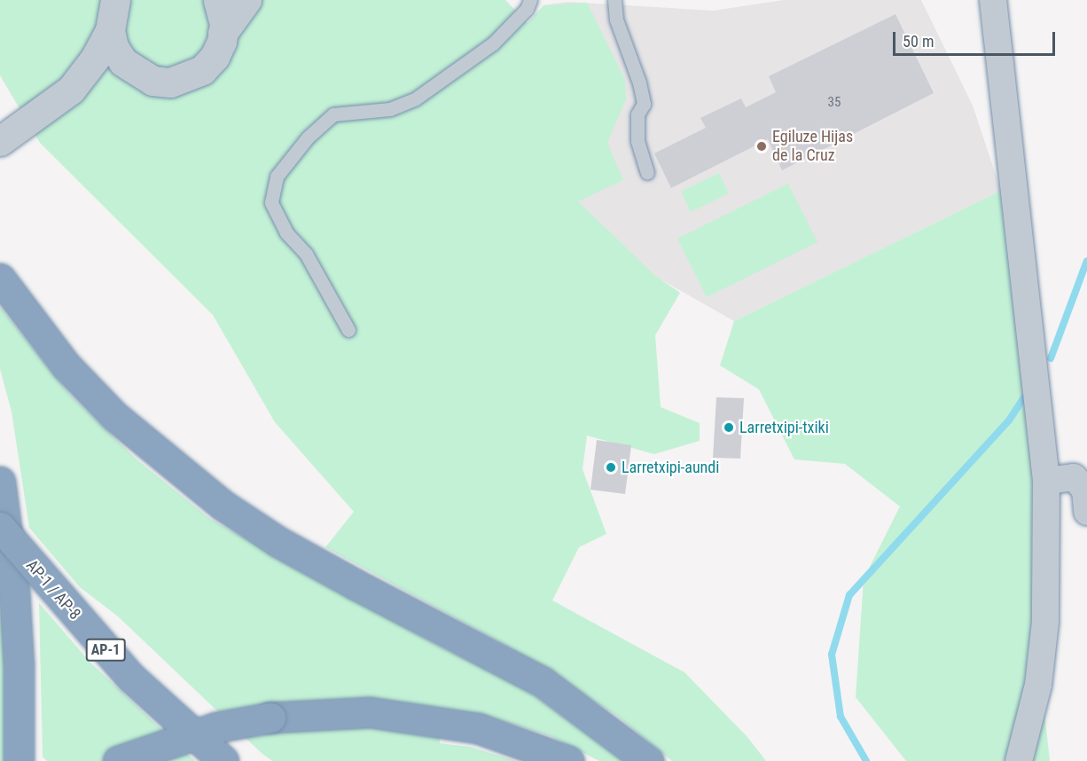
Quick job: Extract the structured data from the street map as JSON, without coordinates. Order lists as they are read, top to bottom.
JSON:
{
  "streets": {
    "highway": ["AP-1 / AP-8", "AP-1"]
  },
  "places": ["Egiluze Hijas de la Cruz", "Larretxipi-txiki", "Larretxipi-aundi"],
  "house_numbers": ["35"],
  "scale_bar": "50 m"
}
